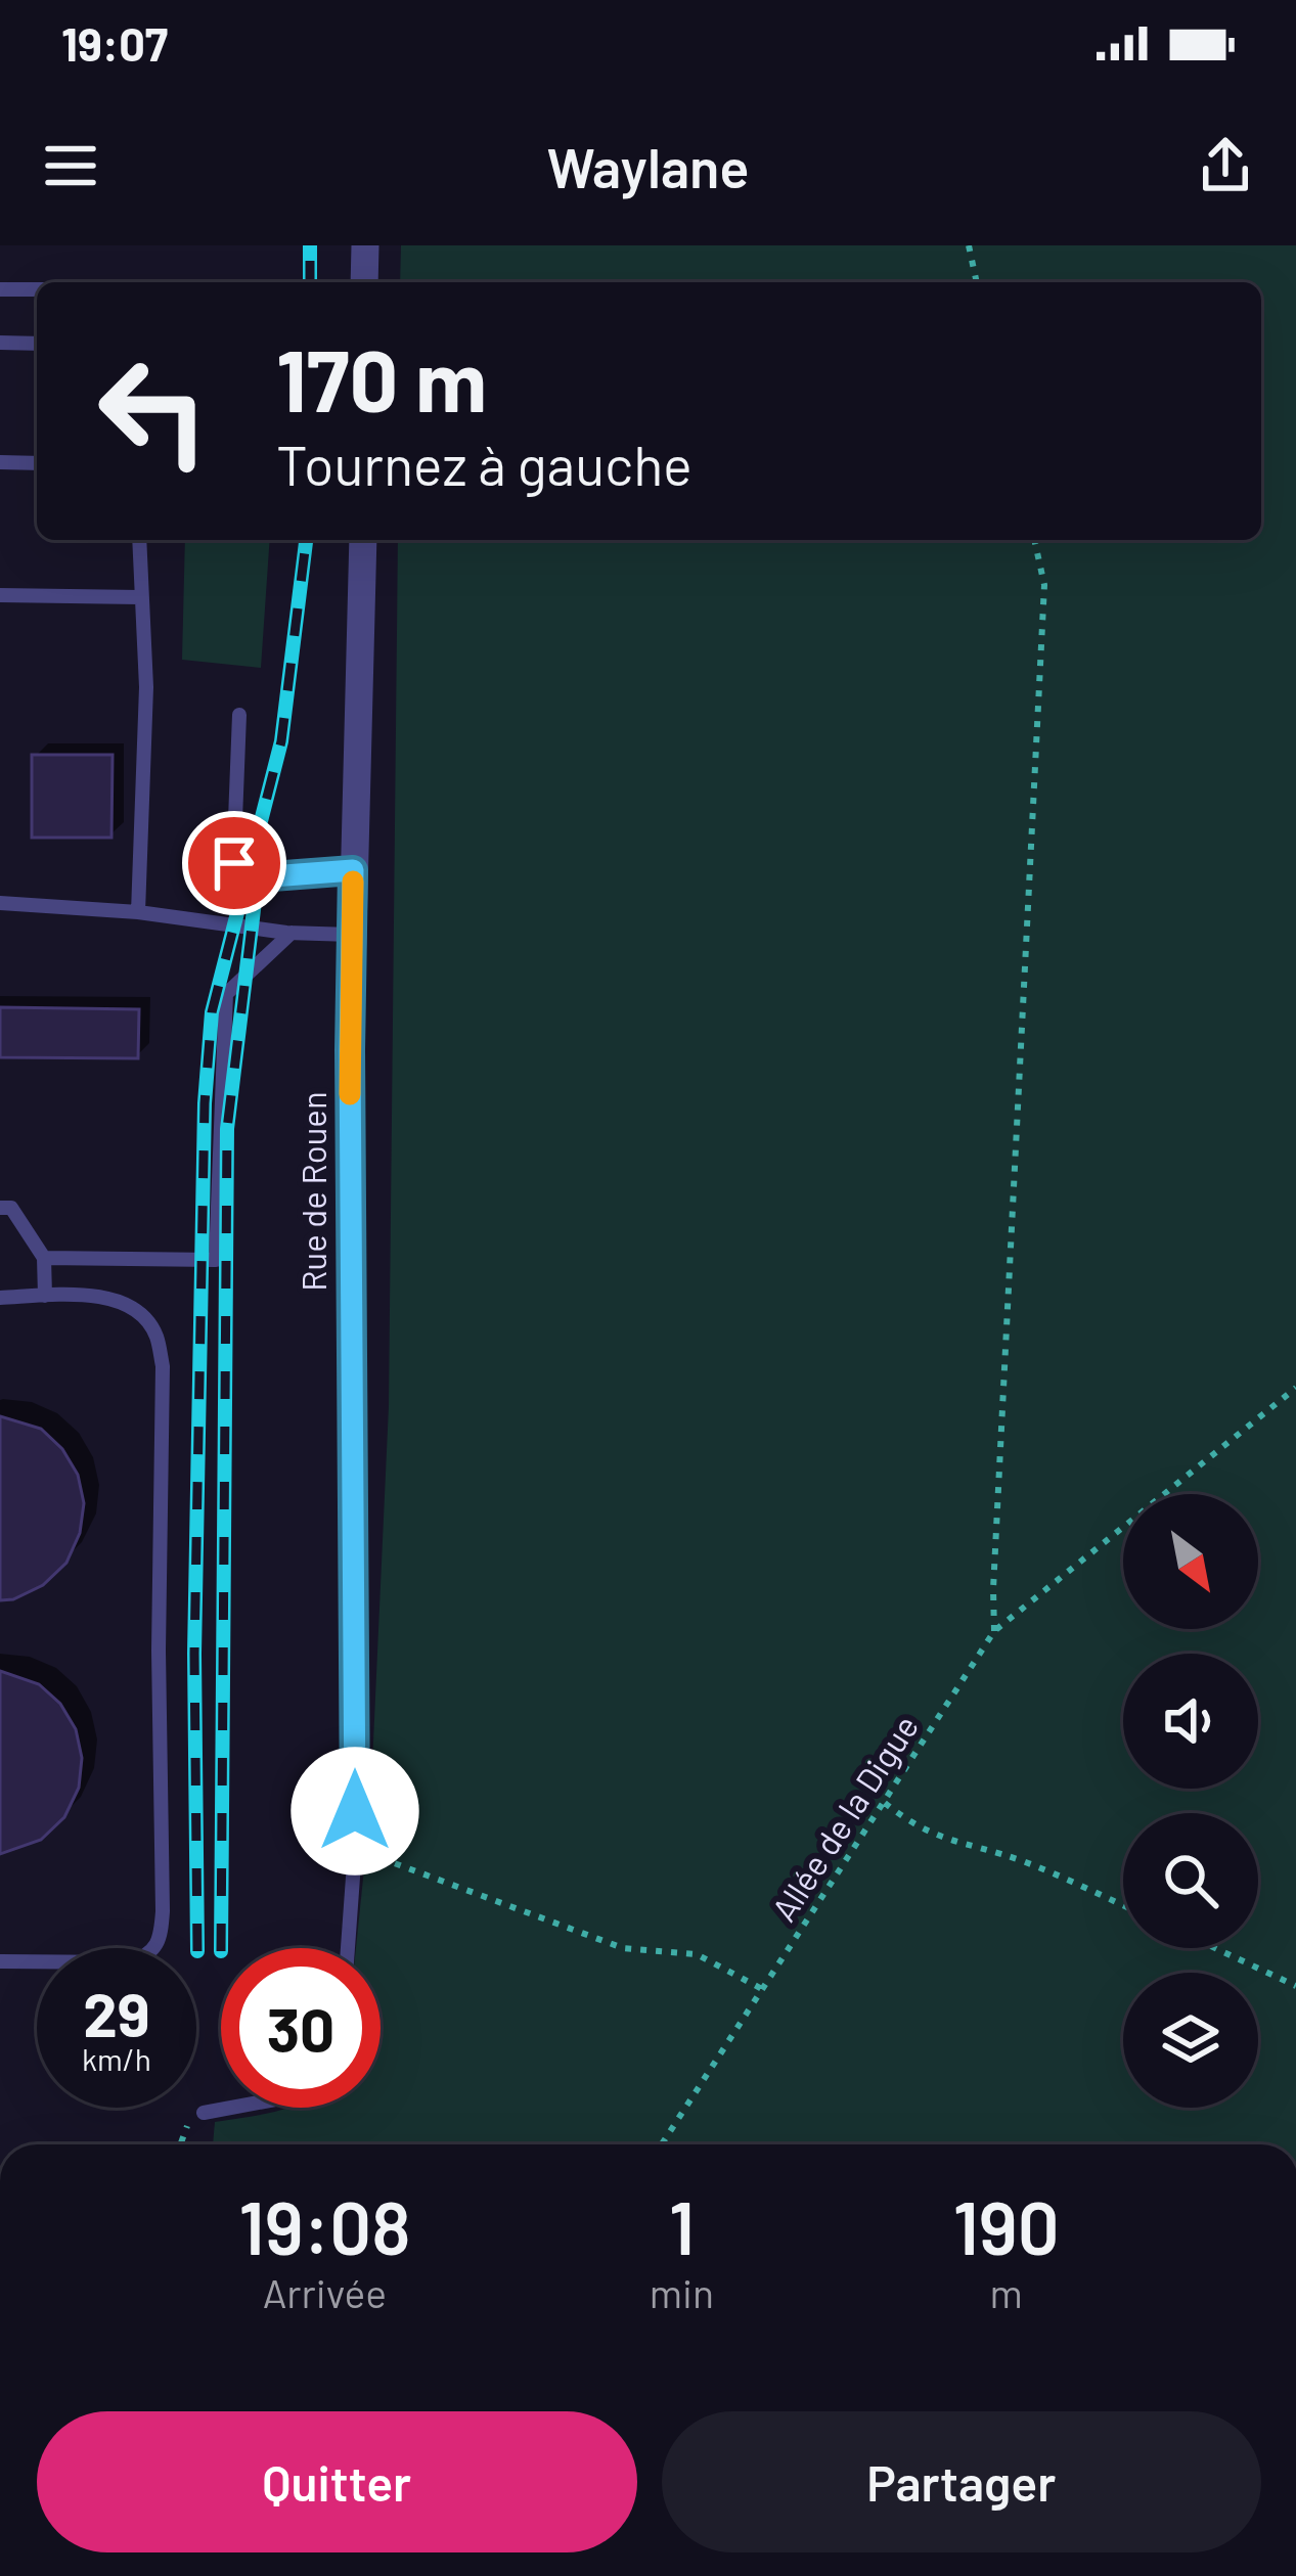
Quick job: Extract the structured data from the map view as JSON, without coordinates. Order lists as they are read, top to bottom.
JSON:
{
  "streets": {
    "street": ["Rue de Rouen"],
    "path": ["Allée de la Digue"]
  },
  "north": "bottom right",
  "page": {
    "status": "19:07",
    "header": "Waylane",
    "turn": ["170 m", "Tournez à gauche"],
    "speed": "29 km/h",
    "limit": "30",
    "eta": [
      "19:08",
      "Arrivée",
      "1",
      "min",
      "190",
      "m"
    ],
    "buttons": ["Quitter", "Partager"]
  }
}
